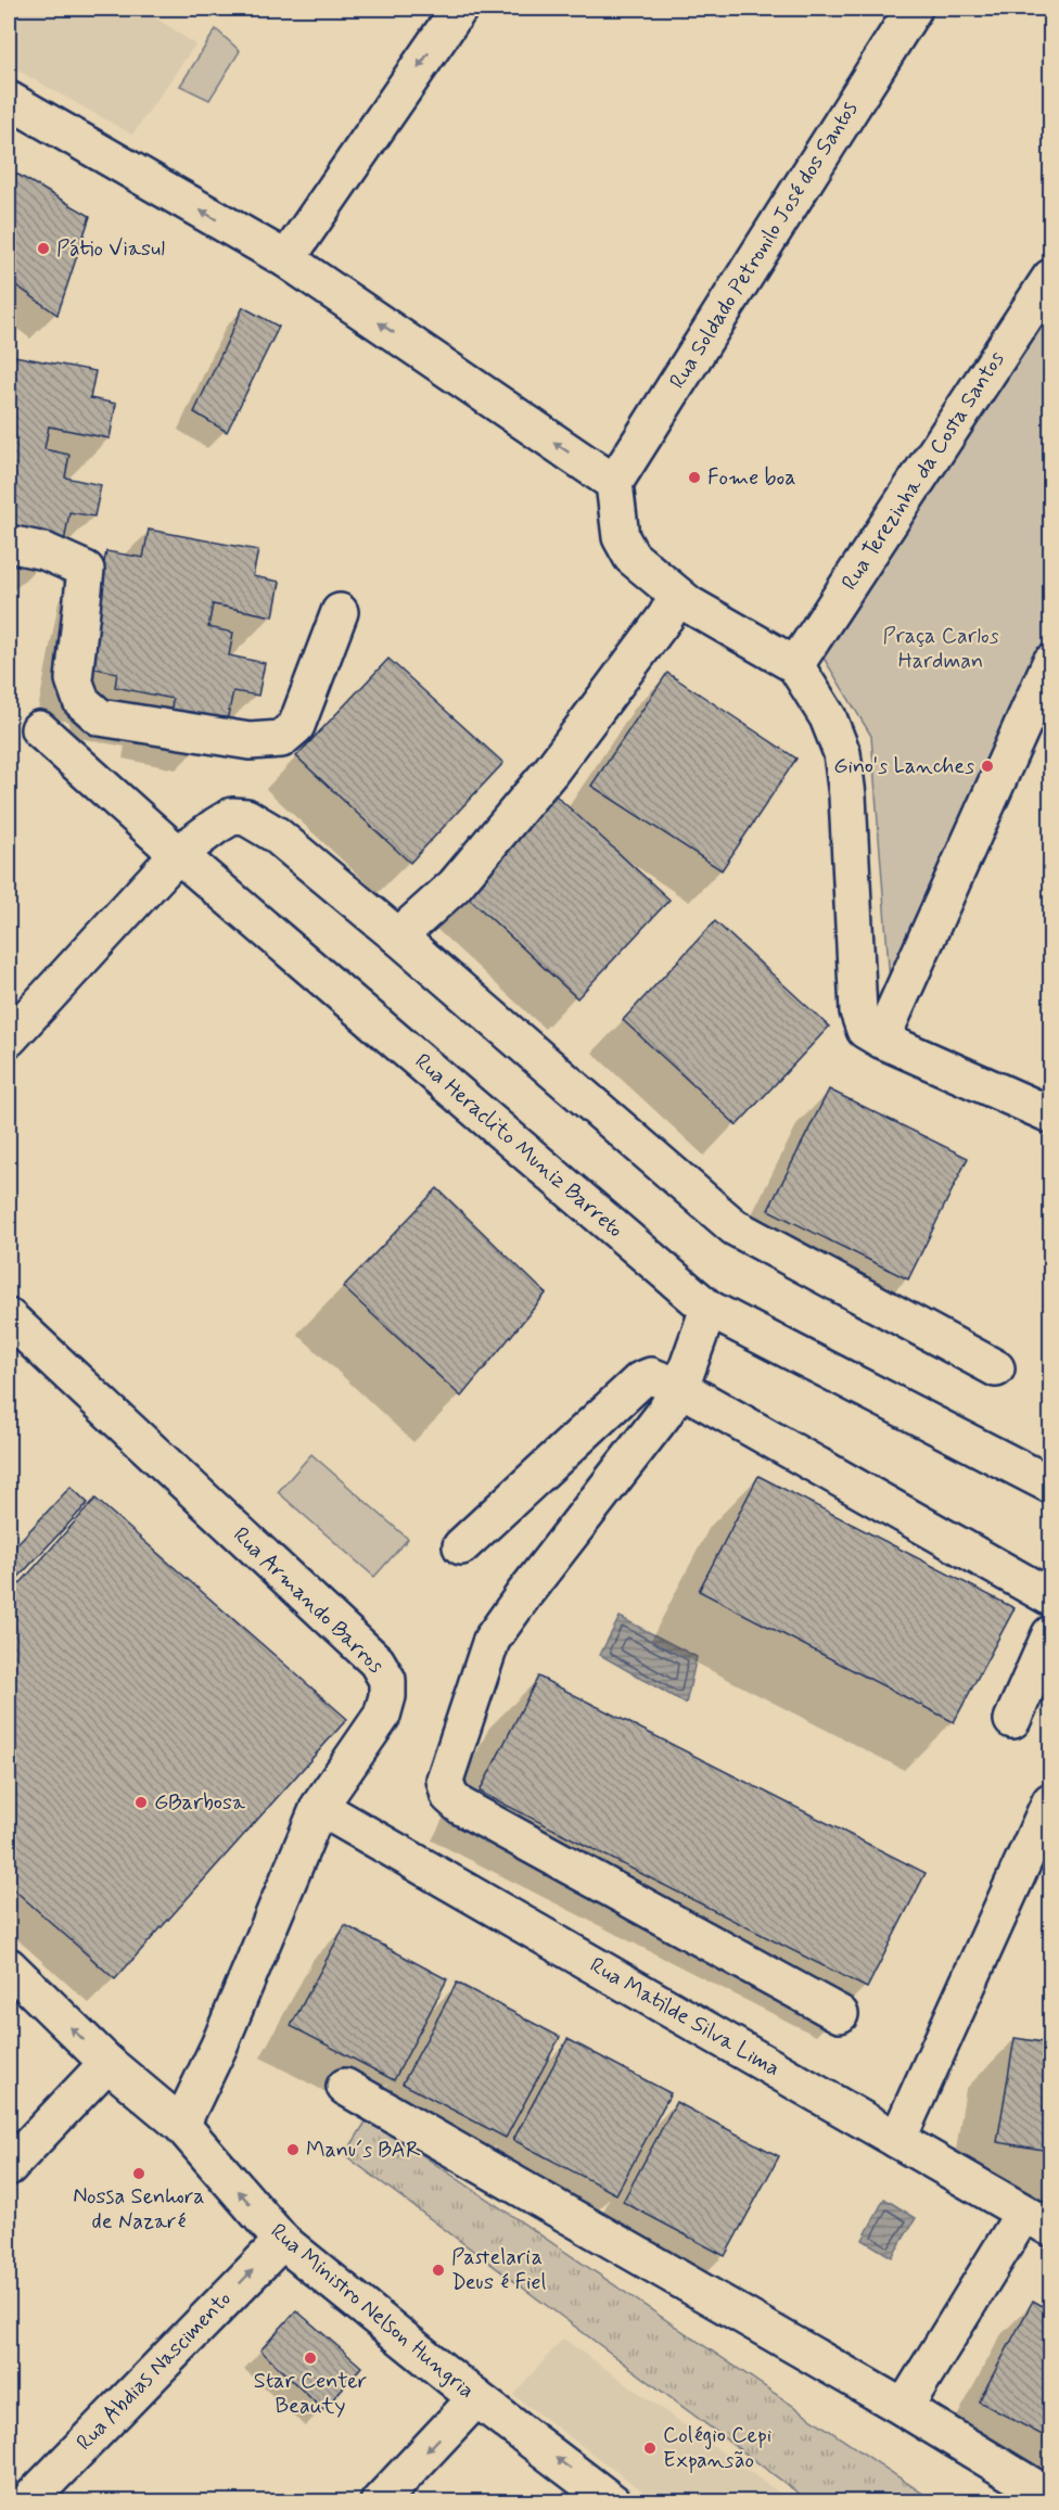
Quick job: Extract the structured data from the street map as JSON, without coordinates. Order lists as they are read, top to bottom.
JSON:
{
  "streets": {
    "street": [
      "Rua Soldado Petronilo José dos Santos",
      "Rua Terezinha da Costa Santos",
      "Rua Heraclito Muniz Barreto",
      "Rua Armando Barros",
      "Rua Matilde Silva Lima",
      "Rua Ministro Nelson Hungria",
      "Rua Abdias Nascimento"
    ]
  },
  "crossings": [
    ["Rua Armando Barros", "Rua Matilde Silva Lima"],
    ["Rua Armando Barros", "Rua Ministro Nelson Hungria"],
    ["Rua Ministro Nelson Hungria", "Rua Abdias Nascimento"]
  ],
  "parks": ["Praça Carlos Hardman"],
  "places": [
    "Pátio Viasul",
    "Fome boa",
    "Gino's Lanches",
    "GBarbosa",
    "Manu´s BAR",
    "Nossa Senhora de Nazaré",
    "Pastelaria Deus é Fiel",
    "Star Center Beauty",
    "Colégio Cepi Expansão"
  ]
}
